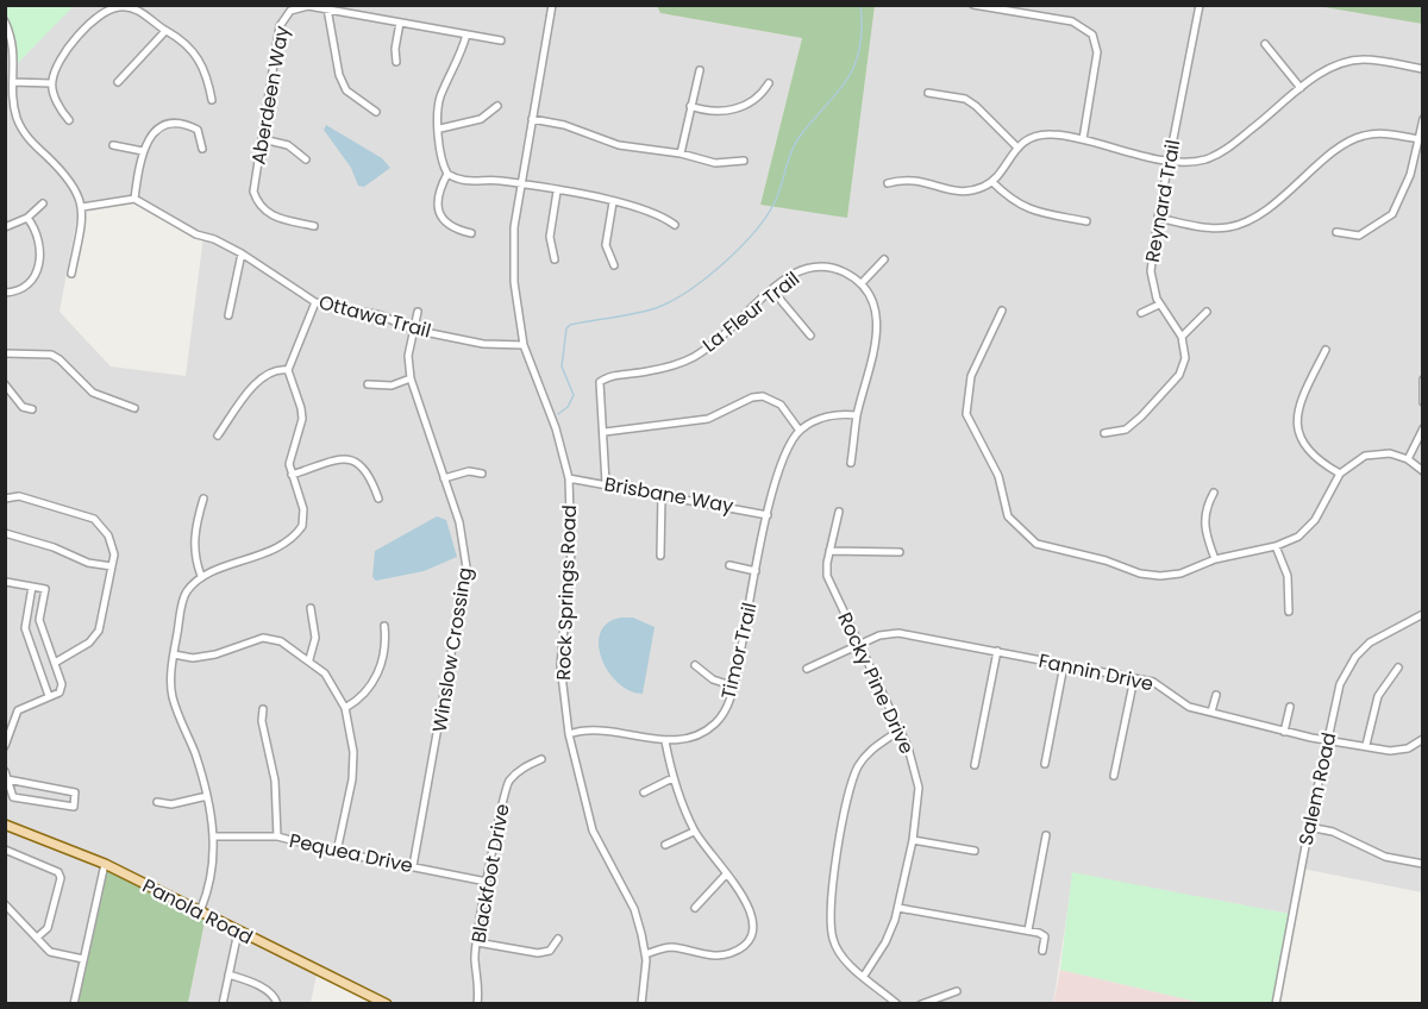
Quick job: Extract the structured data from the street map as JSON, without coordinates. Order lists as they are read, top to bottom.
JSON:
{
  "streets": {
    "main road": ["Panola Road"],
    "street": [
      "Aberdeen Way",
      "Reynard Trail",
      "La Fleur Trail",
      "Ottawa Trail",
      "Brisbane Way",
      "Rock Springs Road",
      "Winslow Crossing",
      "Timor Trail",
      "Fannin Drive",
      "Rocky Pine Drive",
      "Salem Road",
      "Pequea Drive",
      "Blackfoot Drive"
    ]
  },
  "crossings": [
    ["La Fleur Trail", "Brisbane Way"],
    ["Ottawa Trail", "Rock Springs Road"],
    ["Ottawa Trail", "Winslow Crossing"],
    ["Brisbane Way", "Rock Springs Road"],
    ["Brisbane Way", "Timor Trail"],
    ["Winslow Crossing", "Pequea Drive"],
    ["Fannin Drive", "Rocky Pine Drive"],
    ["Fannin Drive", "Salem Road"],
    ["Pequea Drive", "Blackfoot Drive"]
  ]
}
